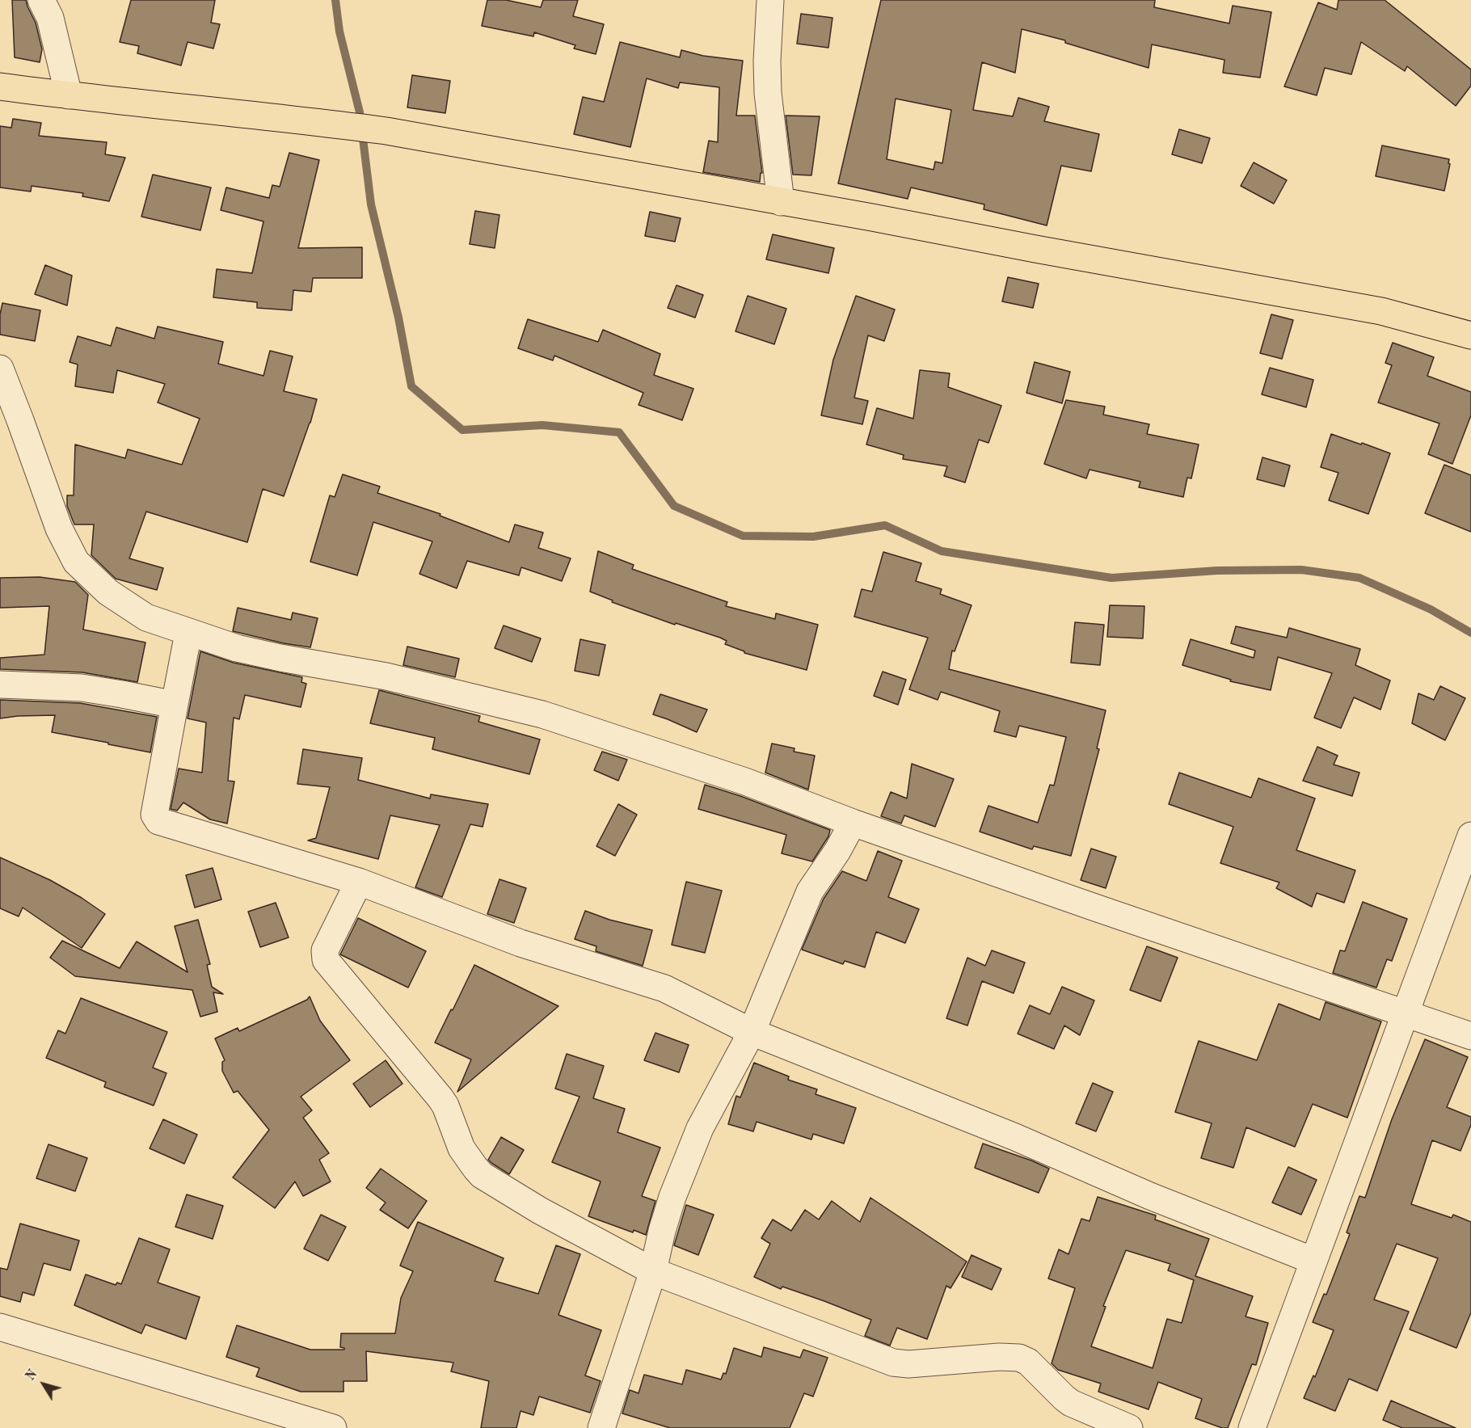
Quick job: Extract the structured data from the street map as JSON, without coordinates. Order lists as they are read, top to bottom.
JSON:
{
  "north": "top left"
}
